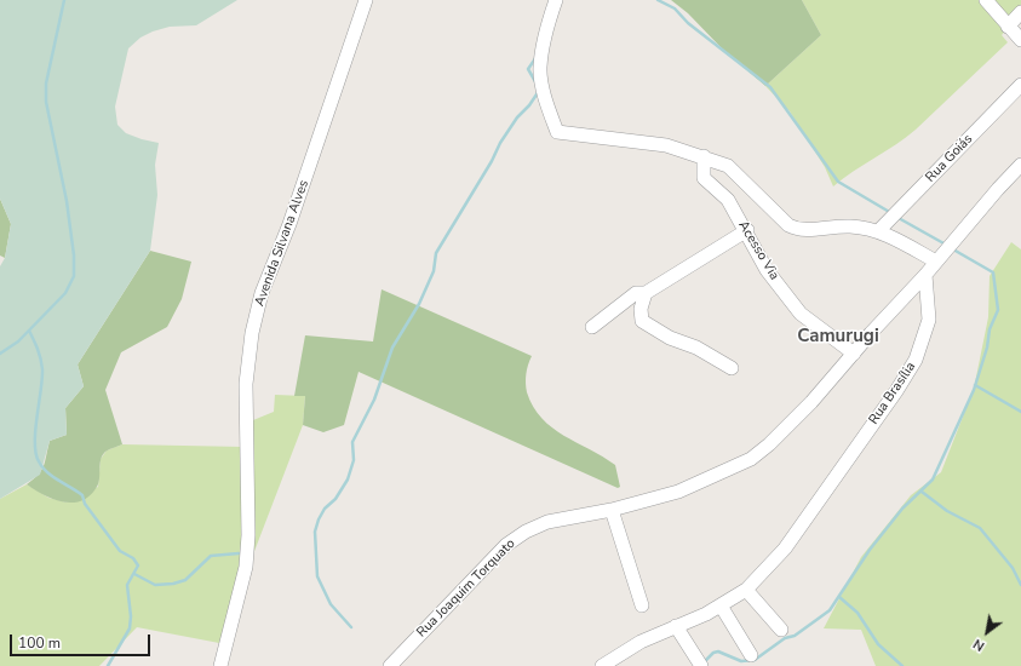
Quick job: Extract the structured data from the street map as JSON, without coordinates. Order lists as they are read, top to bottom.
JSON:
{
  "streets": {
    "street": [
      "Rua Goiás",
      "Avenida Silvana Alves",
      "Acesso Via",
      "Rua Brasília",
      "Rua Joaquim Torquato"
    ]
  },
  "crossings": [
    ["Acesso Via", "Rua Joaquim Torquato"],
    ["Rua Brasília", "Rua Joaquim Torquato"]
  ],
  "districts": ["Camurugi"],
  "scale_bar": "100 m",
  "north": "bottom left"
}
